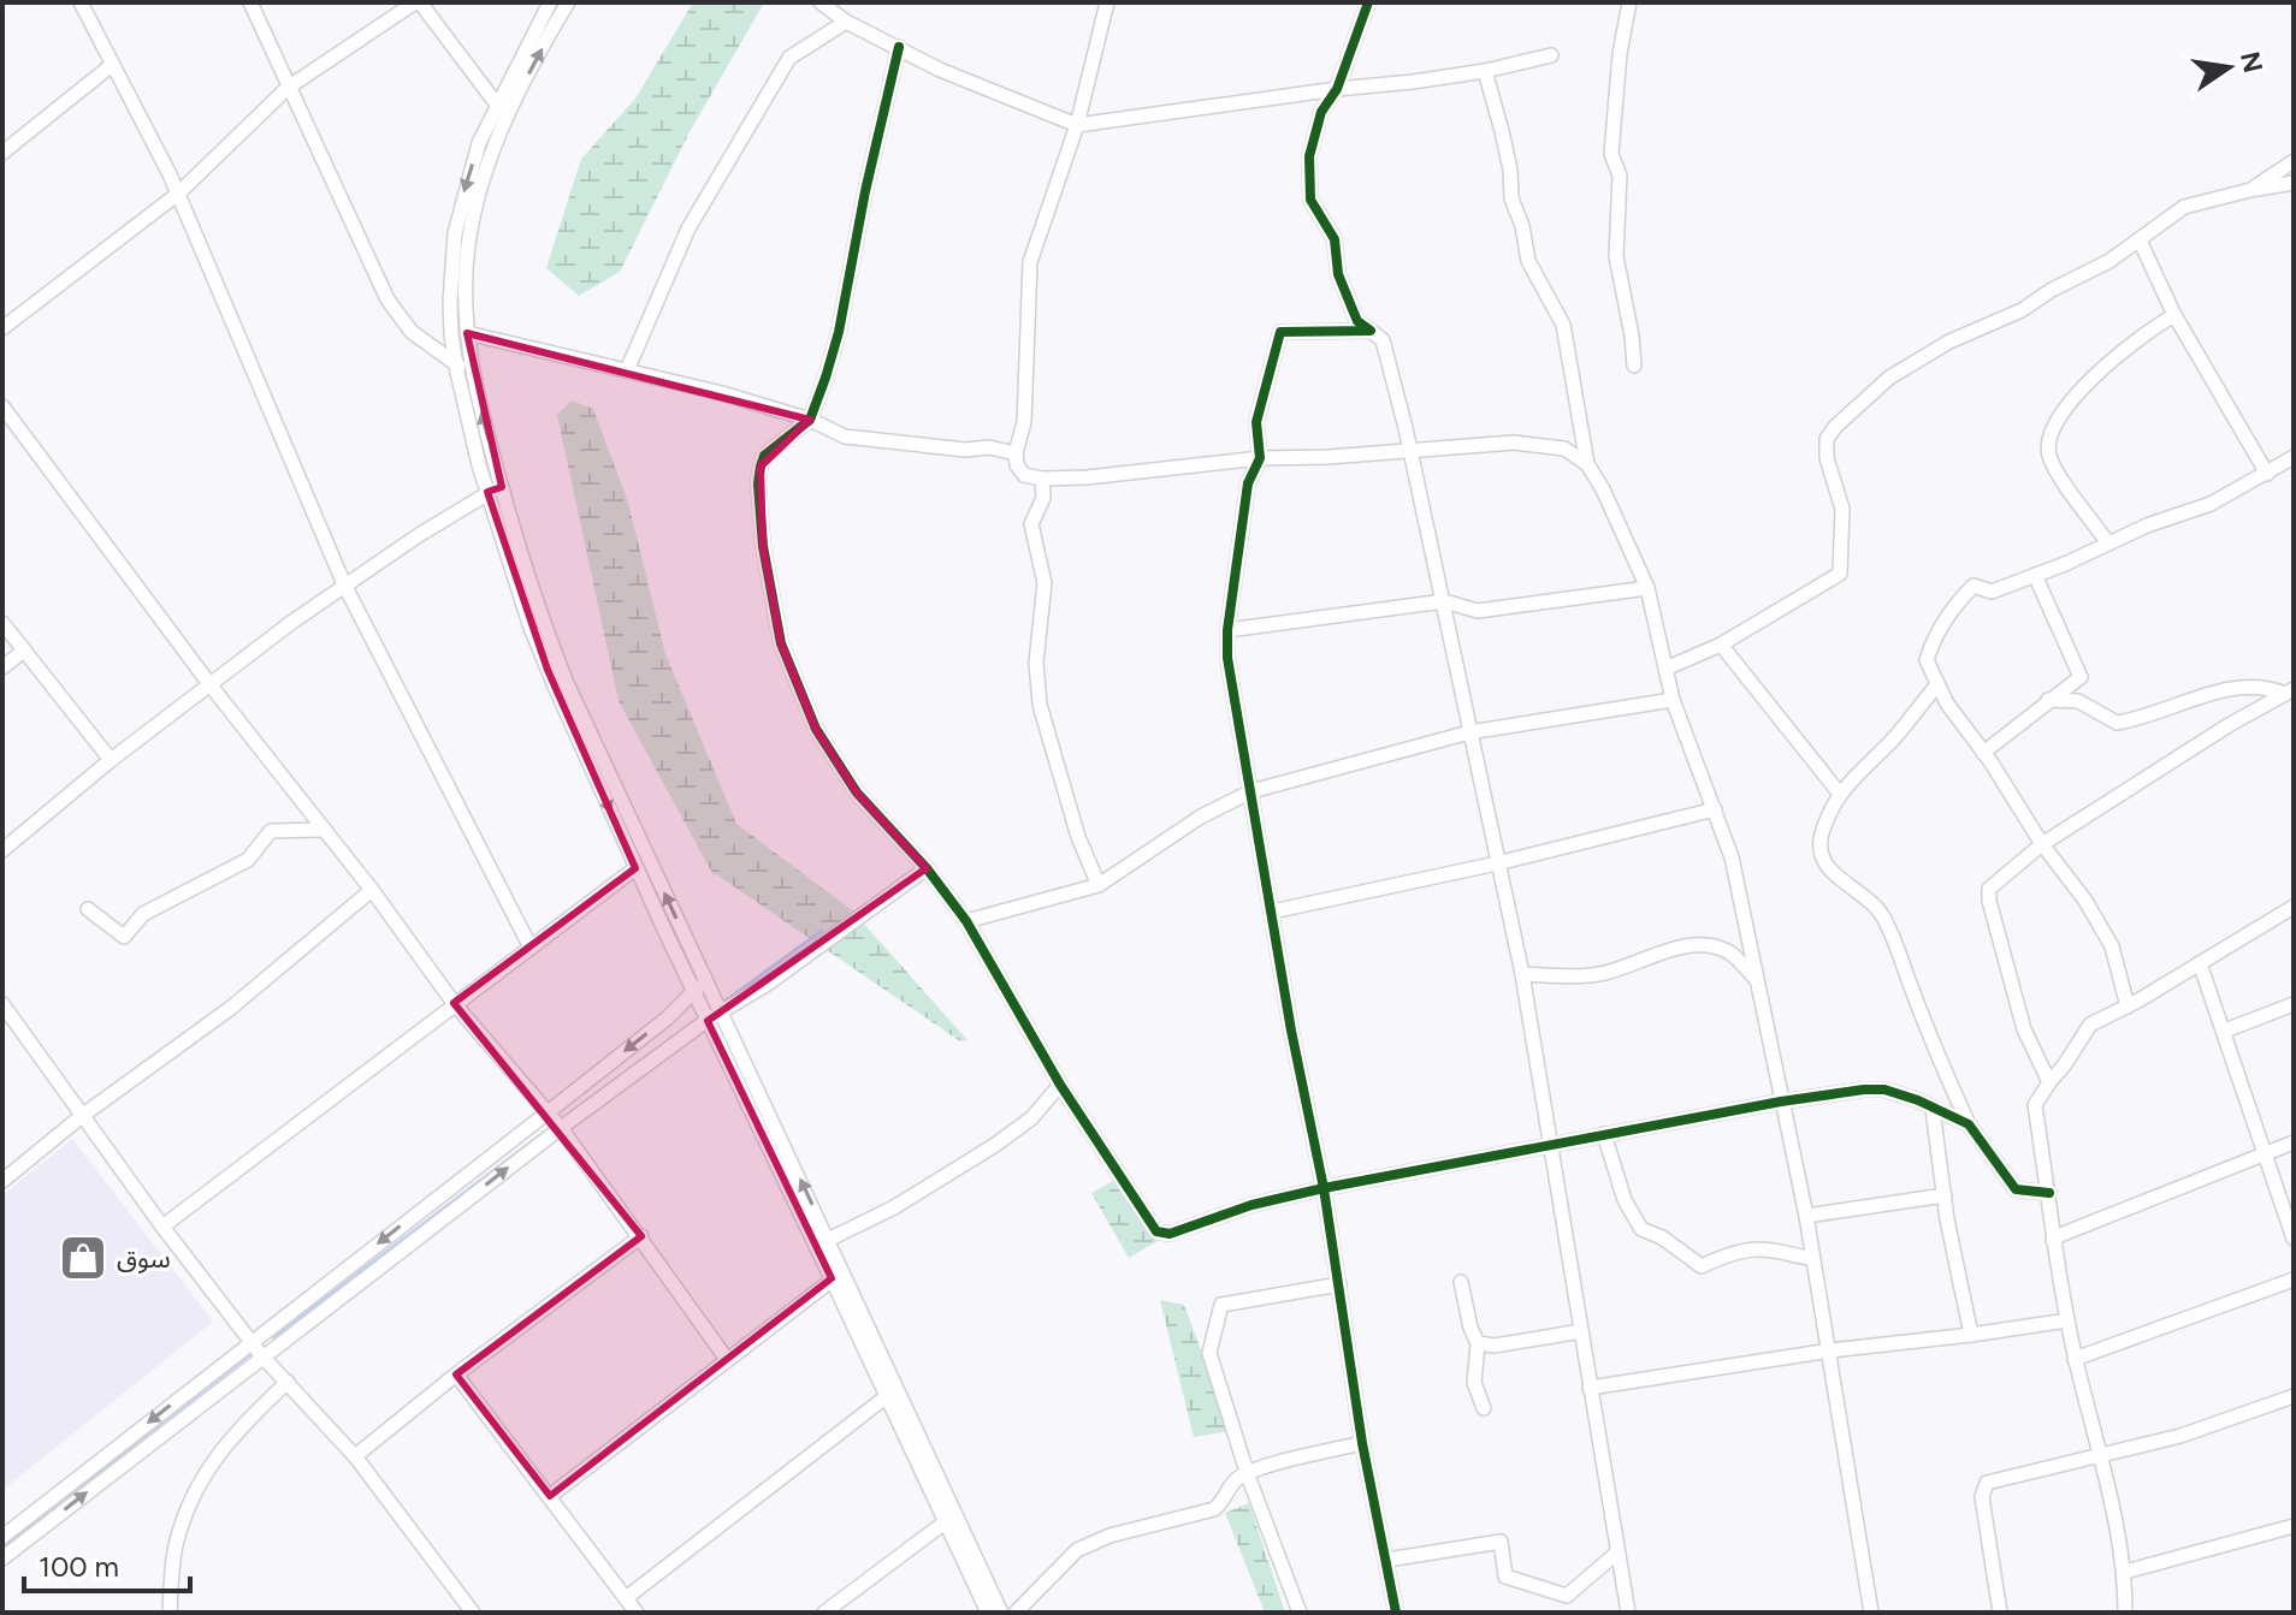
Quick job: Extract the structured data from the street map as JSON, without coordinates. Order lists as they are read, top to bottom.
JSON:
{
  "places": {
    "shop": ["سوق"]
  },
  "scale_bar": "100 m",
  "north": "right"
}
